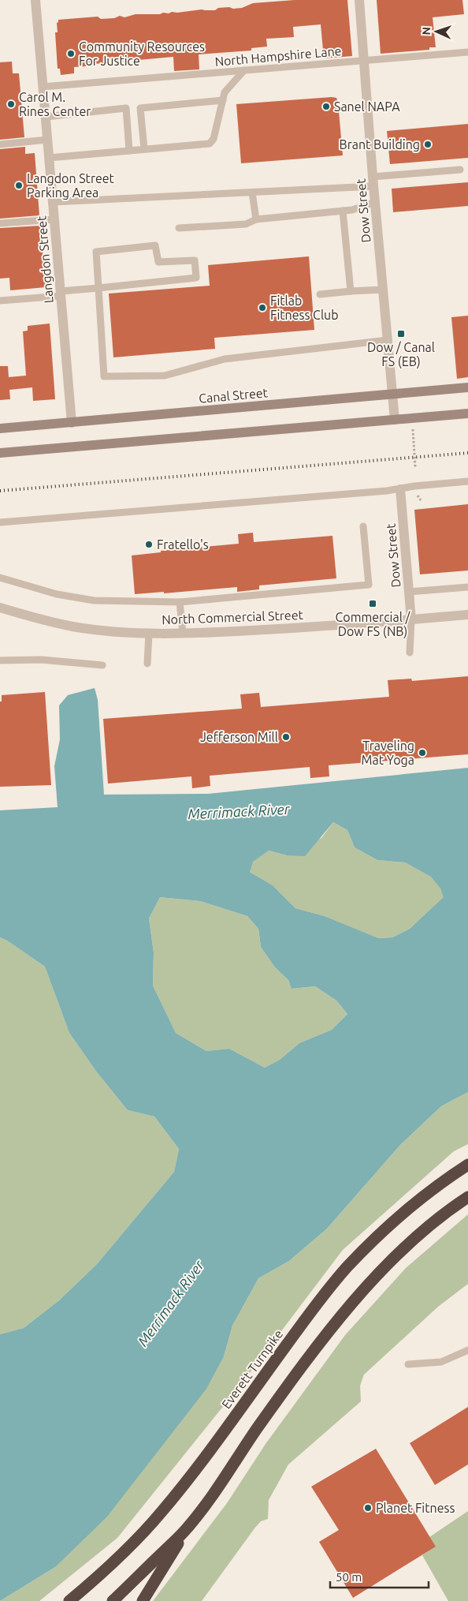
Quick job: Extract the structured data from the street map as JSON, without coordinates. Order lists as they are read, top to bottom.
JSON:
{
  "streets": {
    "highway": ["Everett Turnpike"],
    "street": [
      "Dow Street",
      "Langdon Street",
      "Canal Street",
      "North Commercial Street"
    ],
    "lane": ["North Hampshire Lane"]
  },
  "crossings": [
    ["North Hampshire Lane", "Dow Street"],
    ["North Hampshire Lane", "Langdon Street"],
    ["Dow Street", "Canal Street"],
    ["Dow Street", "North Commercial Street"],
    ["Langdon Street", "Canal Street"]
  ],
  "water": ["Merrimack River"],
  "places": {
    "other": [
      "Community Resources For Justice",
      "Carol M. Rines Center",
      "Sanel NAPA",
      "Brant Building",
      "Langdon Street Parking Area",
      "Fitlab Fitness Club",
      "Fratello's",
      "Jefferson Mill",
      "Traveling Mat Yoga",
      "Planet Fitness"
    ],
    "transit": ["Dow / Canal FS (EB)", "Commercial / Dow FS (NB)"]
  },
  "scale_bar": "50 m",
  "north": "left"
}
